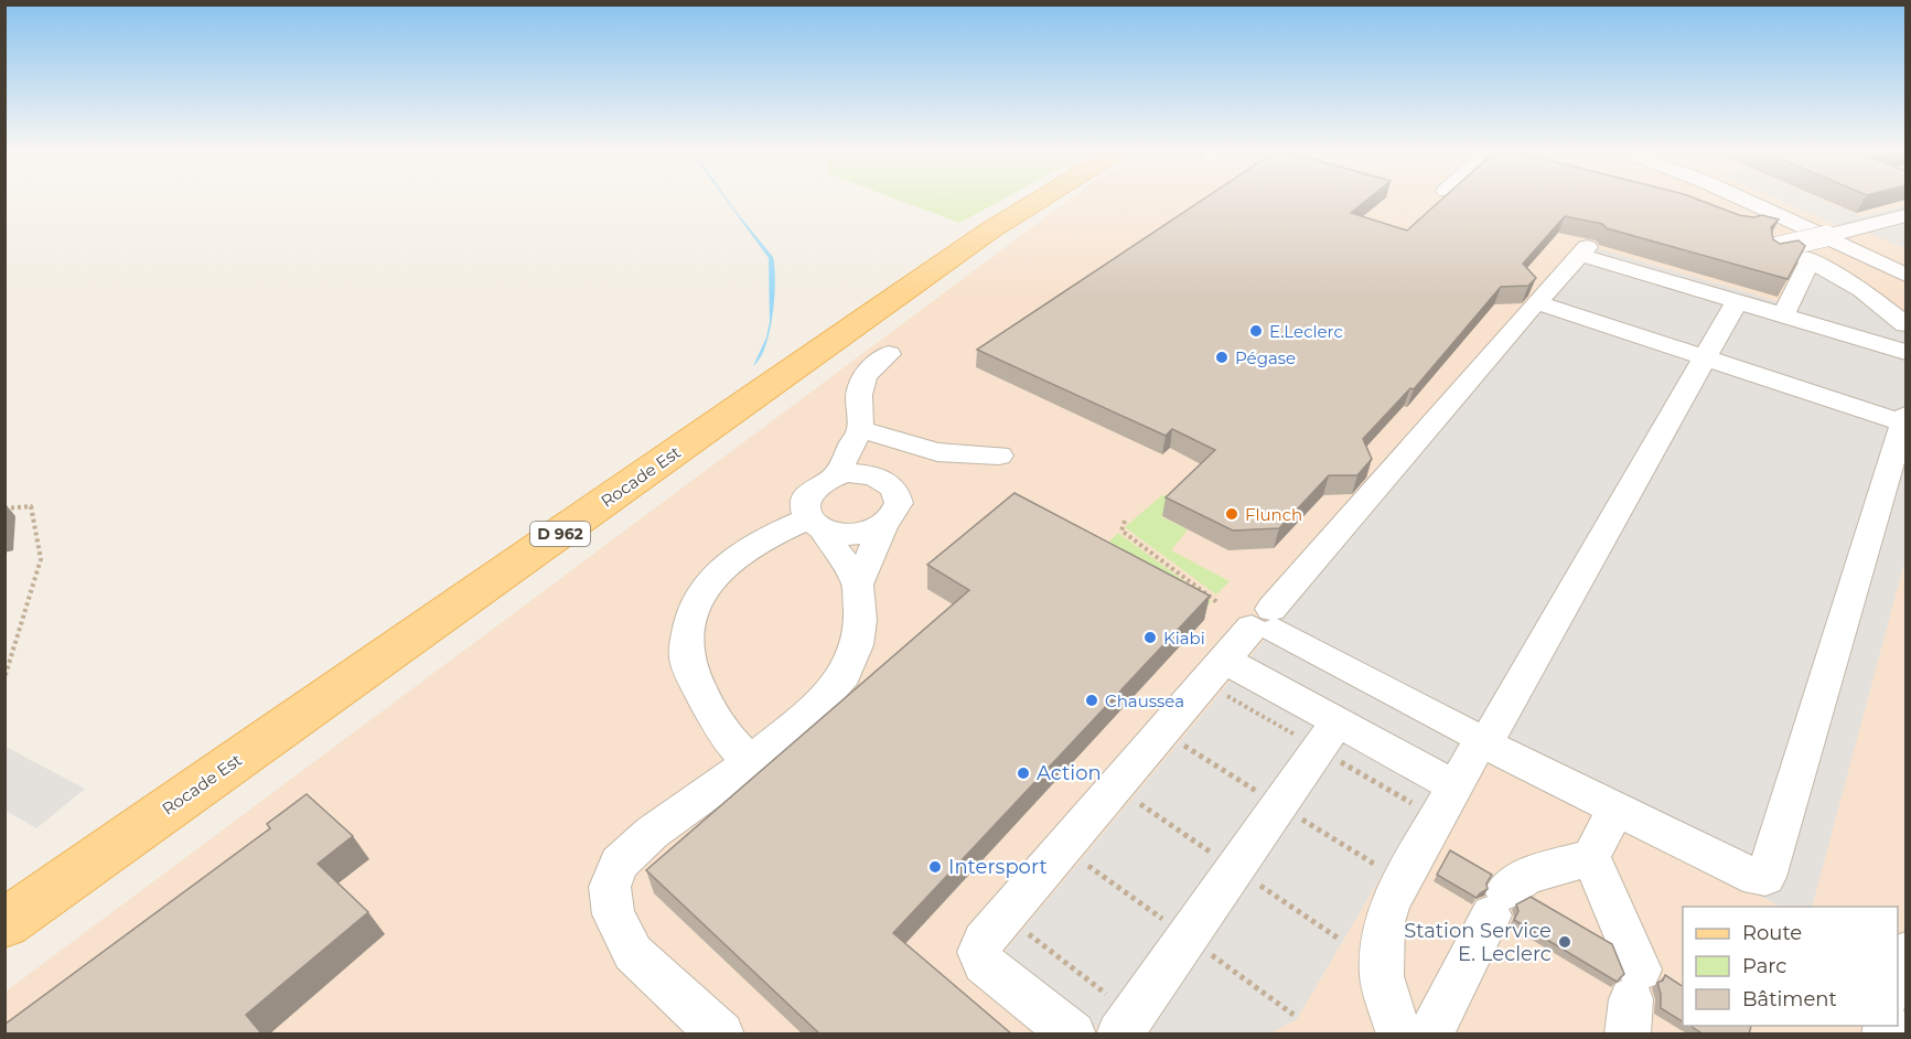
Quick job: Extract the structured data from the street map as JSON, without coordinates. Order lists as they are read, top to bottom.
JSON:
{
  "streets": {
    "main road": ["Rocade Est", "D 962"]
  },
  "places": [
    "E.Leclerc",
    "Pégase",
    "Flunch",
    "Kiabi",
    "Chaussea",
    "Action",
    "Intersport",
    "Station Service E. Leclerc"
  ],
  "legend": ["Route", "Parc", "Bâtiment"]
}
